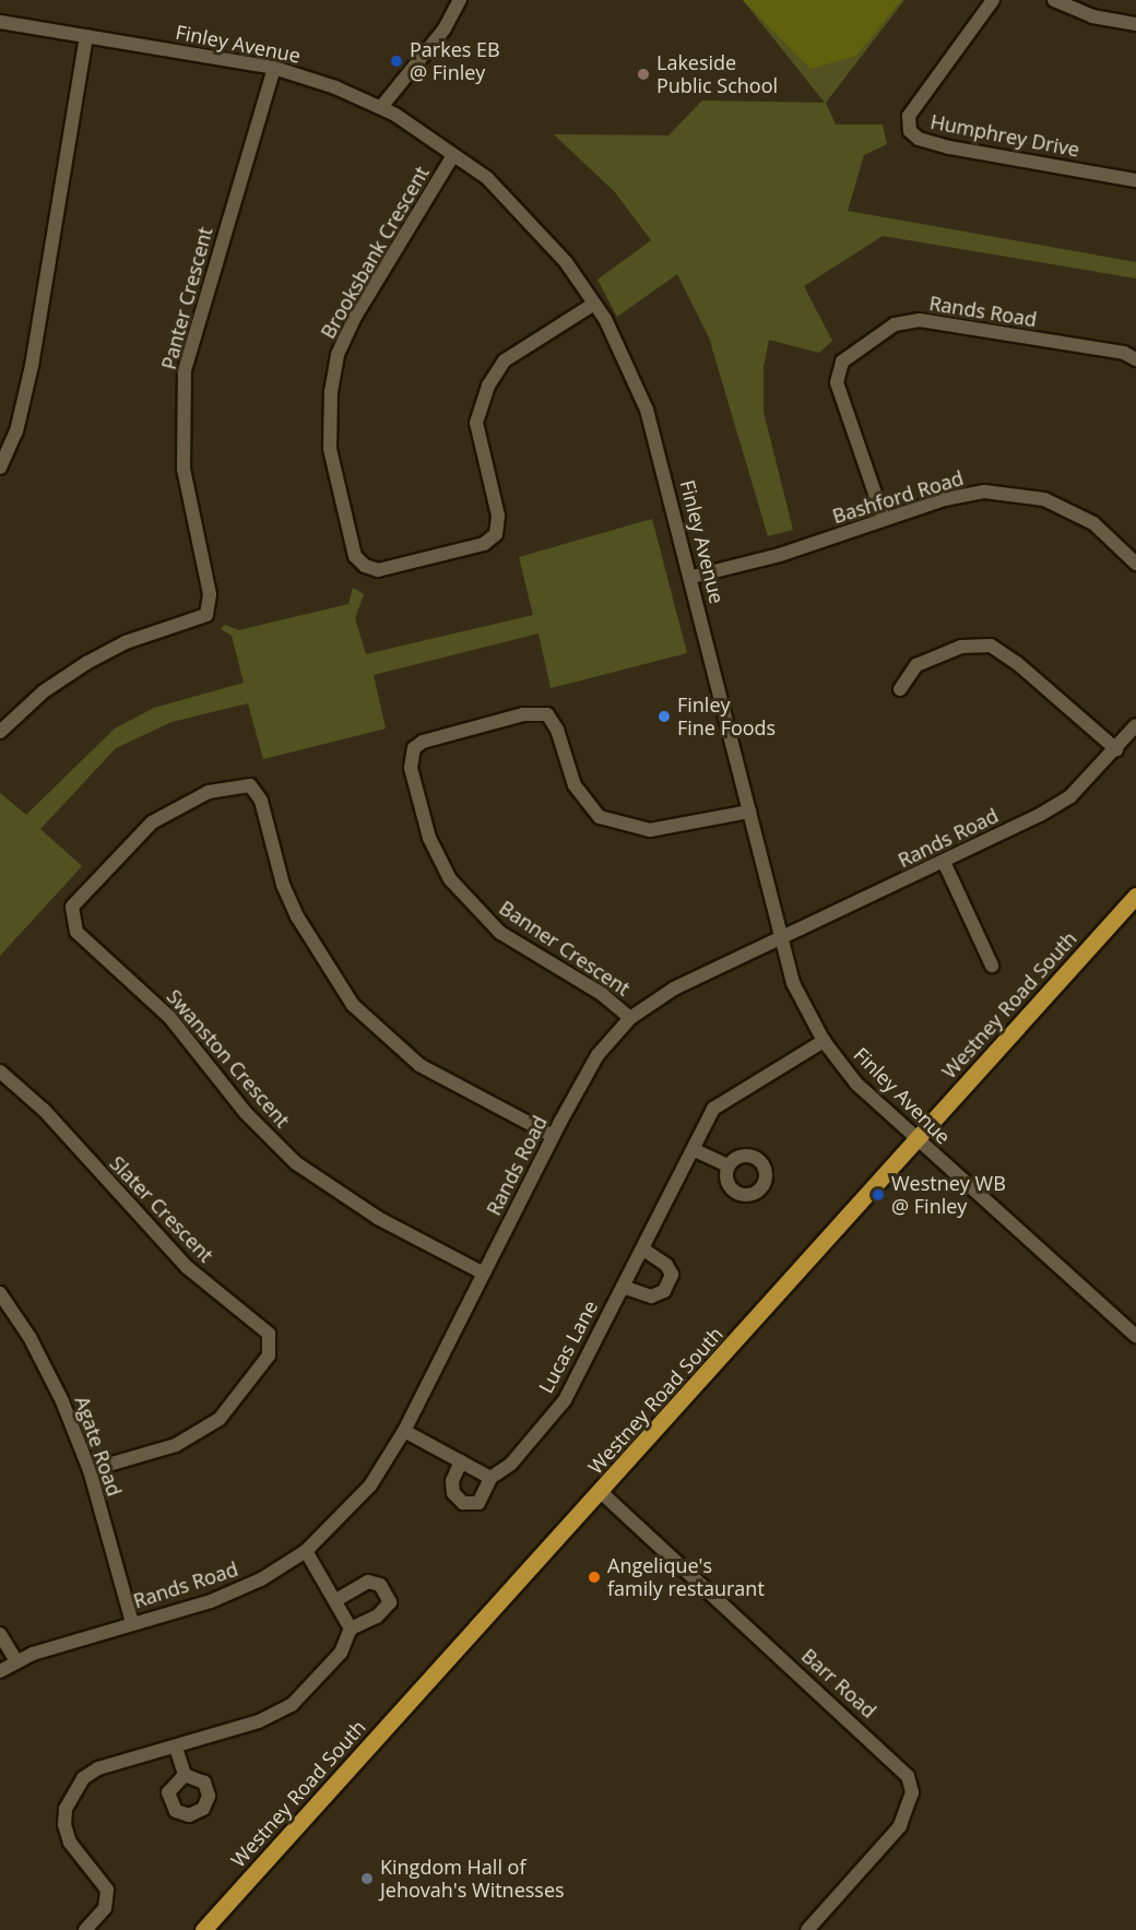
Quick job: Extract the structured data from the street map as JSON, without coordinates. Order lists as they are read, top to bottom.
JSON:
{
  "streets": {
    "main road": ["Westney Road South"],
    "street": [
      "Finley Avenue",
      "Humphrey Drive",
      "Brooksbank Crescent",
      "Panter Crescent",
      "Rands Road",
      "Bashford Road",
      "Banner Crescent",
      "Swanston Crescent",
      "Slater Crescent",
      "Lucas Lane",
      "Agate Road",
      "Barr Road"
    ]
  },
  "crossings": [
    ["Finley Avenue", "Brooksbank Crescent"],
    ["Finley Avenue", "Panter Crescent"],
    ["Finley Avenue", "Rands Road"],
    ["Finley Avenue", "Bashford Road"],
    ["Finley Avenue", "Banner Crescent"],
    ["Finley Avenue", "Westney Road South"],
    ["Finley Avenue", "Lucas Lane"],
    ["Rands Road", "Bashford Road"],
    ["Rands Road", "Banner Crescent"],
    ["Rands Road", "Swanston Crescent"],
    ["Rands Road", "Agate Road"],
    ["Westney Road South", "Barr Road"],
    ["Slater Crescent", "Agate Road"]
  ],
  "places": [
    "Parkes EB @ Finley",
    "Lakeside Public School",
    "Finley Fine Foods",
    "Westney WB @ Finley",
    "Angelique's family restaurant",
    "Kingdom Hall of Jehovah's Witnesses"
  ]
}
